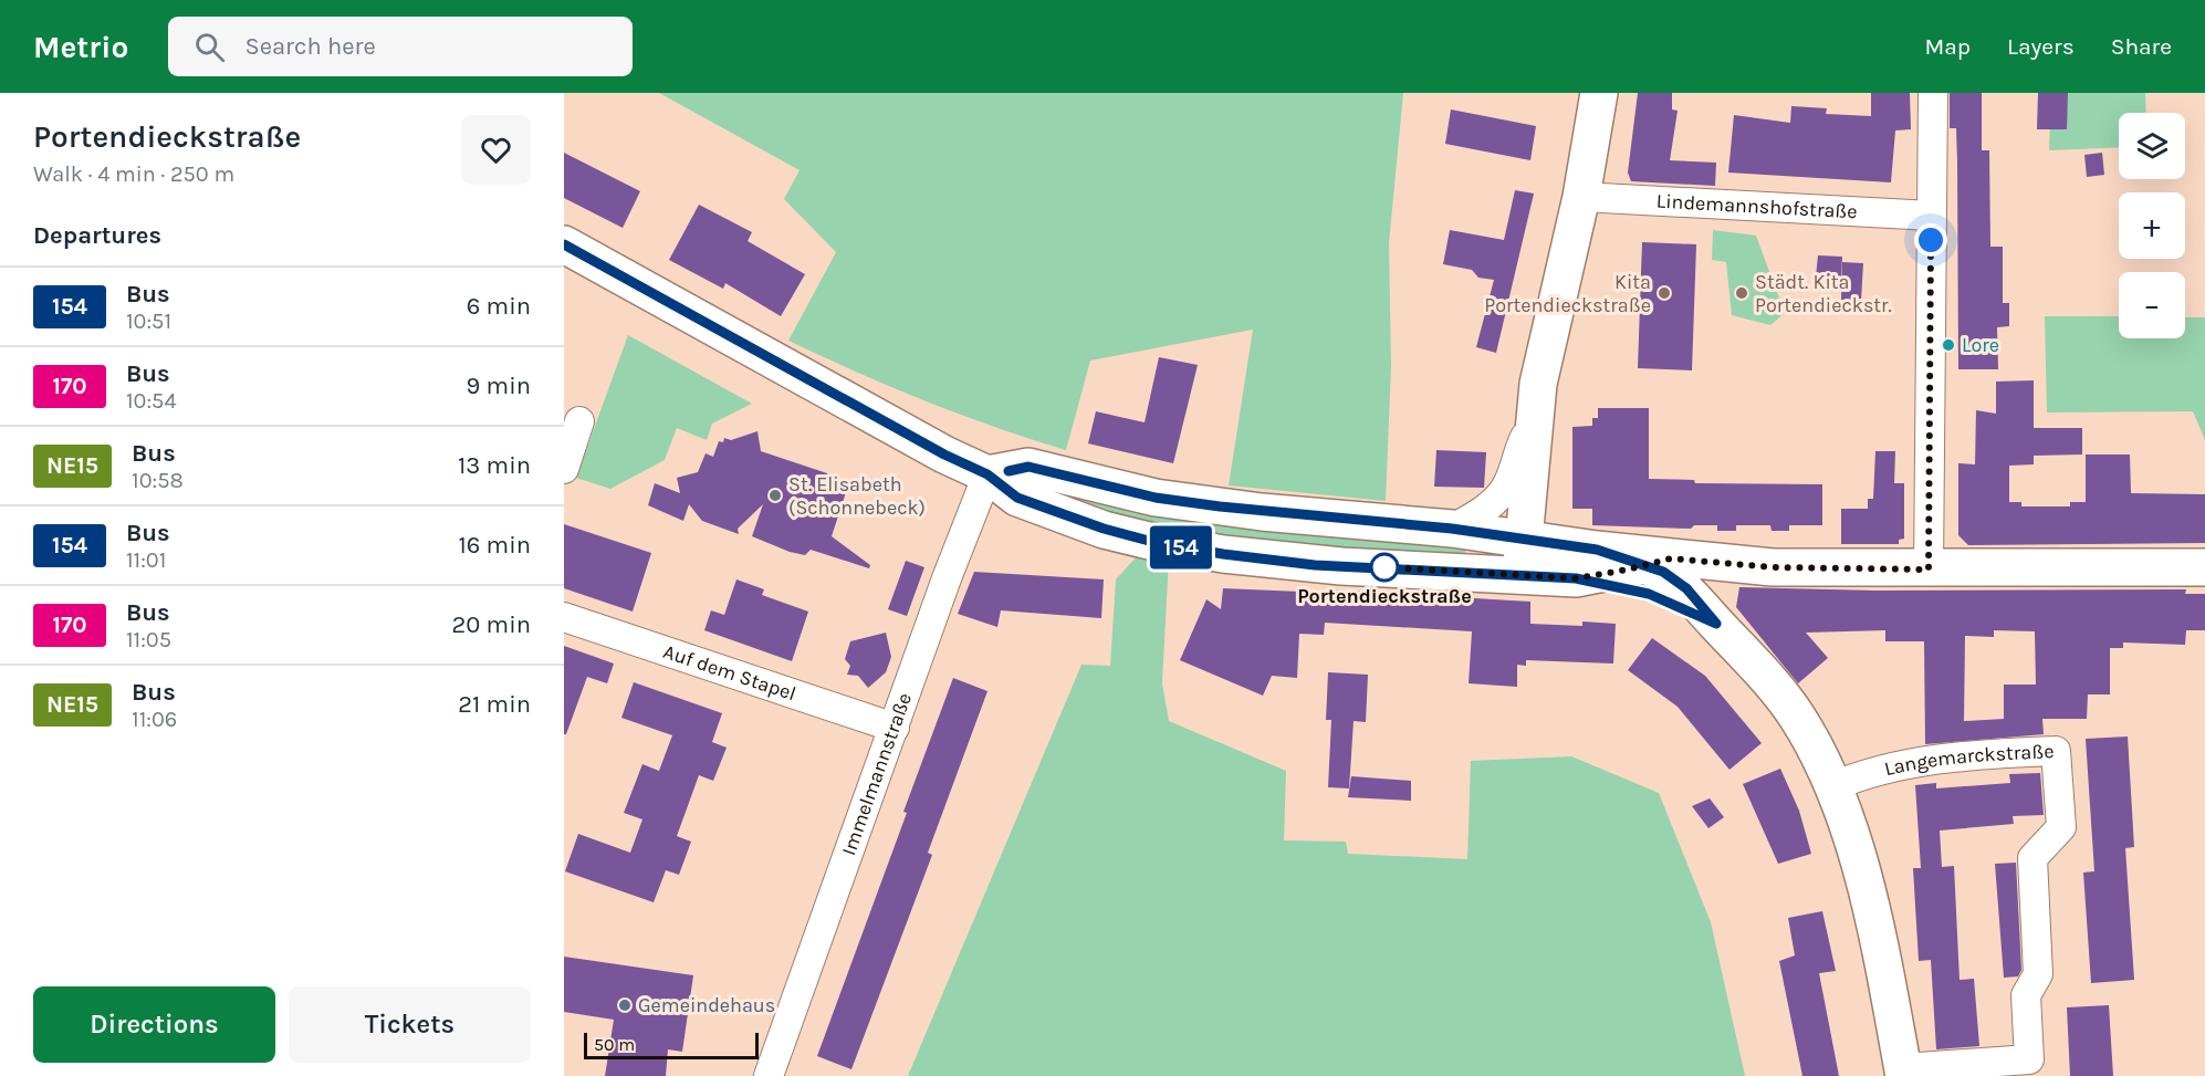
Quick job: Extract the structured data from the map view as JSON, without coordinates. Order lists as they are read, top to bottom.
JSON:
{
  "streets": {
    "street": [
      "Lindemannshofstraße",
      "Auf dem Stapel",
      "Langemarckstraße",
      "Immelmannstraße"
    ]
  },
  "crossings": [
    ["Auf dem Stapel", "Immelmannstraße"],
    ["Langemarckstraße", "Immelmannstraße"]
  ],
  "places": [
    "Kita Portendieckstraße",
    "Städt. Kita Portendieckstr.",
    "Lore",
    "St. Elisabeth (Schonnebeck)",
    "Portendieckstraße",
    "Gemeindehaus"
  ],
  "lines": ["bus line 154"],
  "scale_bar": "50 m",
  "page": {
    "header": "Metrio",
    "search": "Search here",
    "nav": ["Map", "Layers", "Share"],
    "heading": [
      ["Portendieckstraße", "Walk · 4 min · 250 m"],
      "Departures"
    ],
    "on_map": "154",
    "map_buttons": ["+", "−"],
    "list": [
      {
        "mark": "154",
        "name": "Bus",
        "note": "10:51",
        "value": "6 min"
      },
      {
        "mark": "170",
        "name": "Bus",
        "note": "10:54",
        "value": "9 min"
      },
      {
        "mark": "NE15",
        "name": "Bus",
        "note": "10:58",
        "value": "13 min"
      },
      {
        "mark": "154",
        "name": "Bus",
        "note": "11:01",
        "value": "16 min"
      },
      {
        "mark": "170",
        "name": "Bus",
        "note": "11:05",
        "value": "20 min"
      },
      {
        "mark": "NE15",
        "name": "Bus",
        "note": "11:06",
        "value": "21 min"
      }
    ],
    "buttons": ["Directions", "Tickets"],
    "scale": "50 m"
  }
}
